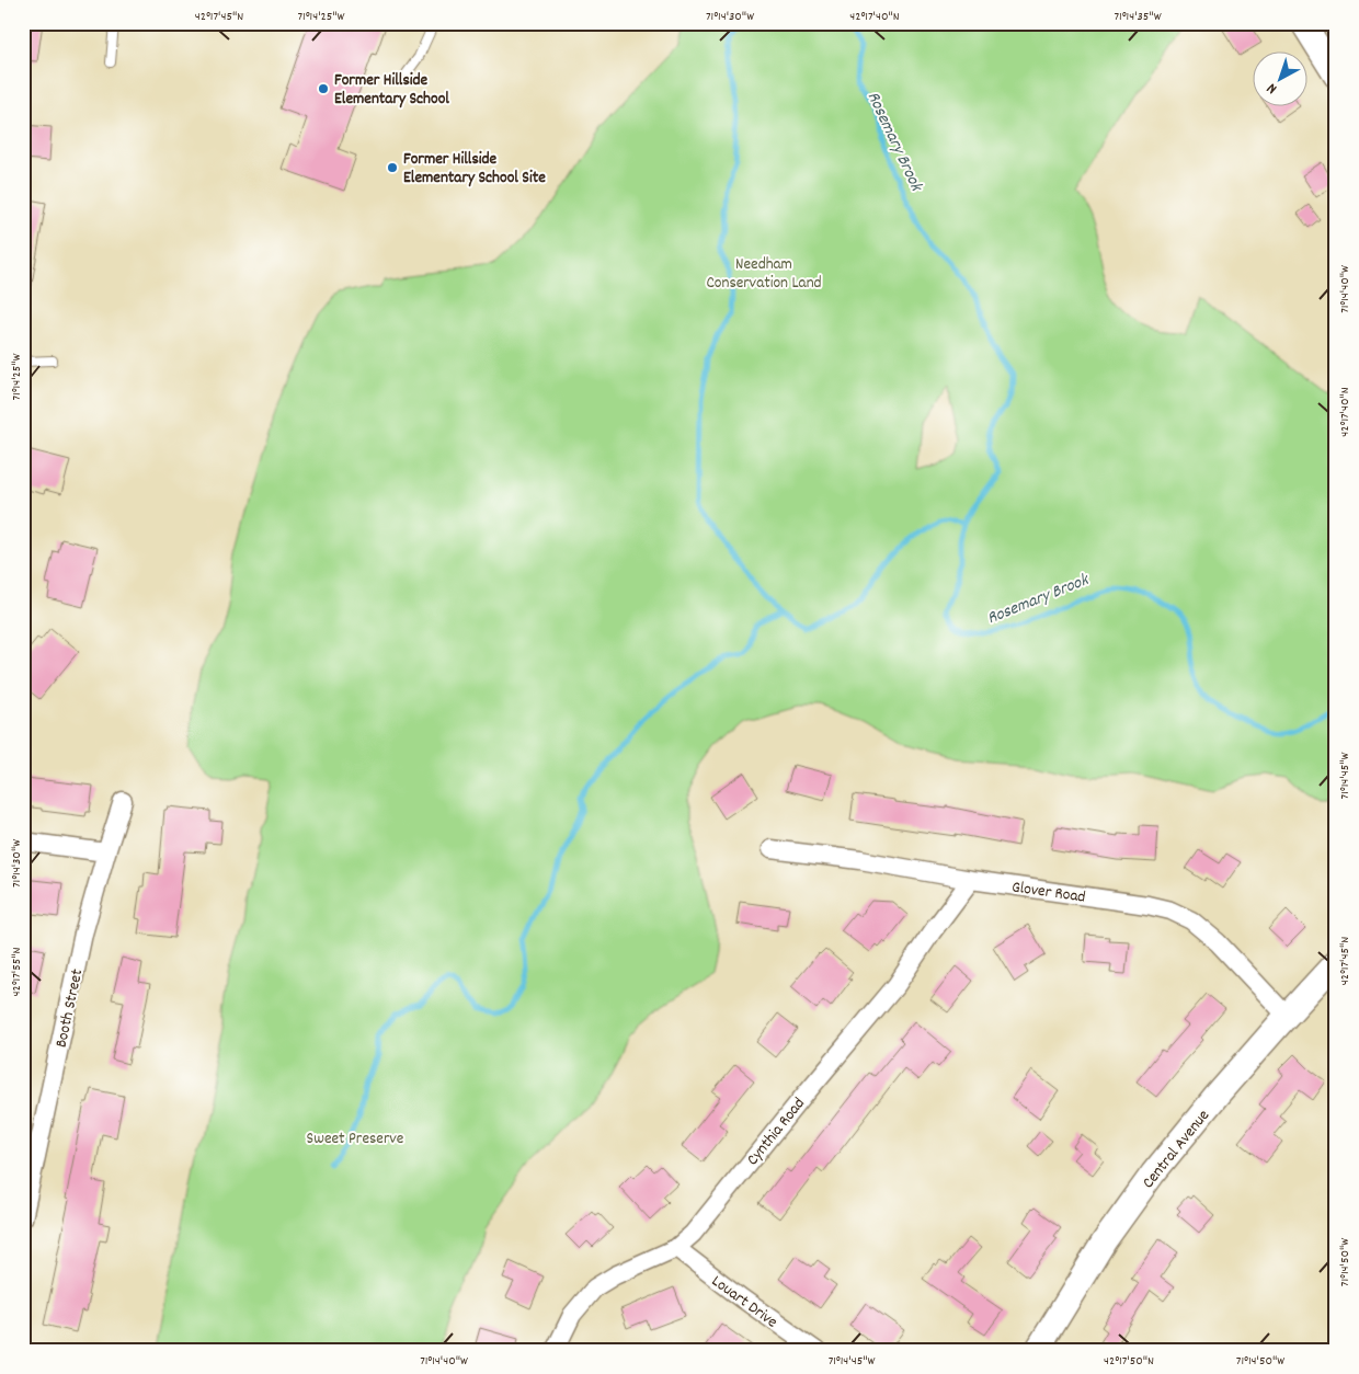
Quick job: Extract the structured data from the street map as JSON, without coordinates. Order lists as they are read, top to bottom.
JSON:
{
  "streets": {
    "main road": ["Central Avenue"],
    "street": [
      "Glover Road",
      "Booth Street",
      "Cynthia Road",
      "Louart Drive"
    ]
  },
  "crossings": [
    ["Glover Road", "Cynthia Road"],
    ["Glover Road", "Central Avenue"],
    ["Cynthia Road", "Louart Drive"]
  ],
  "water": ["Rosemary Brook"],
  "parks": ["Needham Conservation Land", "Sweet Preserve"],
  "places": ["Former Hillside Elementary School", "Former Hillside Elementary School Site"],
  "north": "bottom left",
  "coordinates": [
    "42°17'45\"N",
    "71°14'25\"W",
    "71°14'30\"W",
    "42°17'40\"N",
    "71°14'35\"W",
    "71°14'40\"W",
    "71°14'45\"W",
    "42°17'55\"N",
    "71°14'50\"W",
    "42°17'50\"N"
  ]
}
